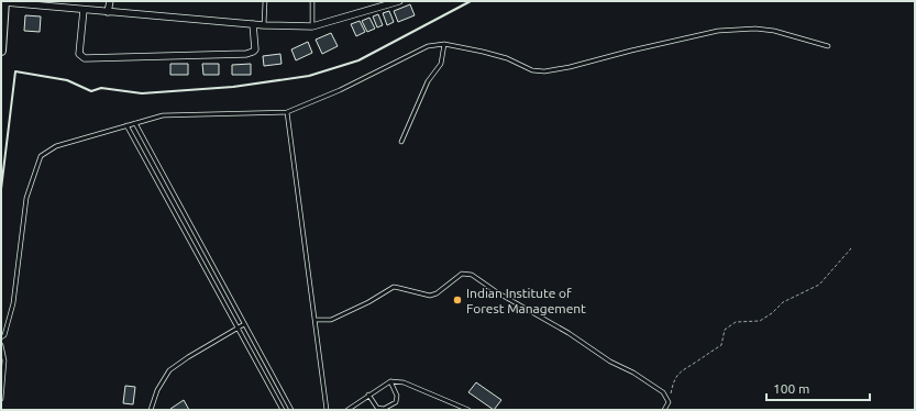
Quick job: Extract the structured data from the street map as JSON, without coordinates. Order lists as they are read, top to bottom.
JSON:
{
  "places": ["Indian Institute of Forest Management"],
  "scale_bar": "100 m"
}
